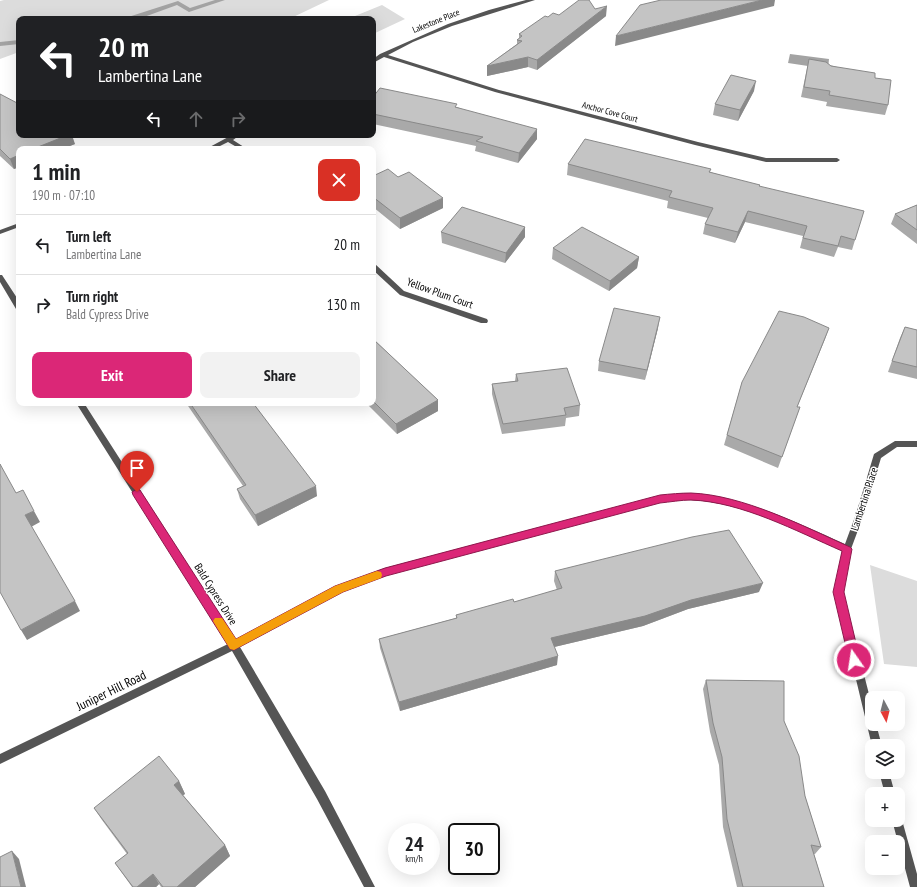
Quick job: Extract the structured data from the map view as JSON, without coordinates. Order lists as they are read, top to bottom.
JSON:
{
  "streets": {
    "street": [
      "Lakestone Place",
      "Anchor Cove Court",
      "Yellow Plum Court",
      "Lambertina Place",
      "Bald Cypress Drive",
      "Juniper Hill Road"
    ]
  },
  "crossings": [
    ["Lakestone Place", "Anchor Cove Court"],
    ["Lambertina Place", "Juniper Hill Road"],
    ["Bald Cypress Drive", "Juniper Hill Road"]
  ],
  "north": "bottom",
  "page": {
    "turn": ["20 m", "Lambertina Lane"],
    "heading": ["1 min", "190 m · 07:10"],
    "list": [
      {
        "name": "Turn left",
        "note": "Lambertina Lane",
        "value": "20 m"
      },
      {
        "name": "Turn right",
        "note": "Bald Cypress Drive",
        "value": "130 m"
      }
    ],
    "buttons": ["Exit", "Share"],
    "map_buttons": ["+", "−"],
    "speed": "24 km/h",
    "limit": "30"
  }
}
